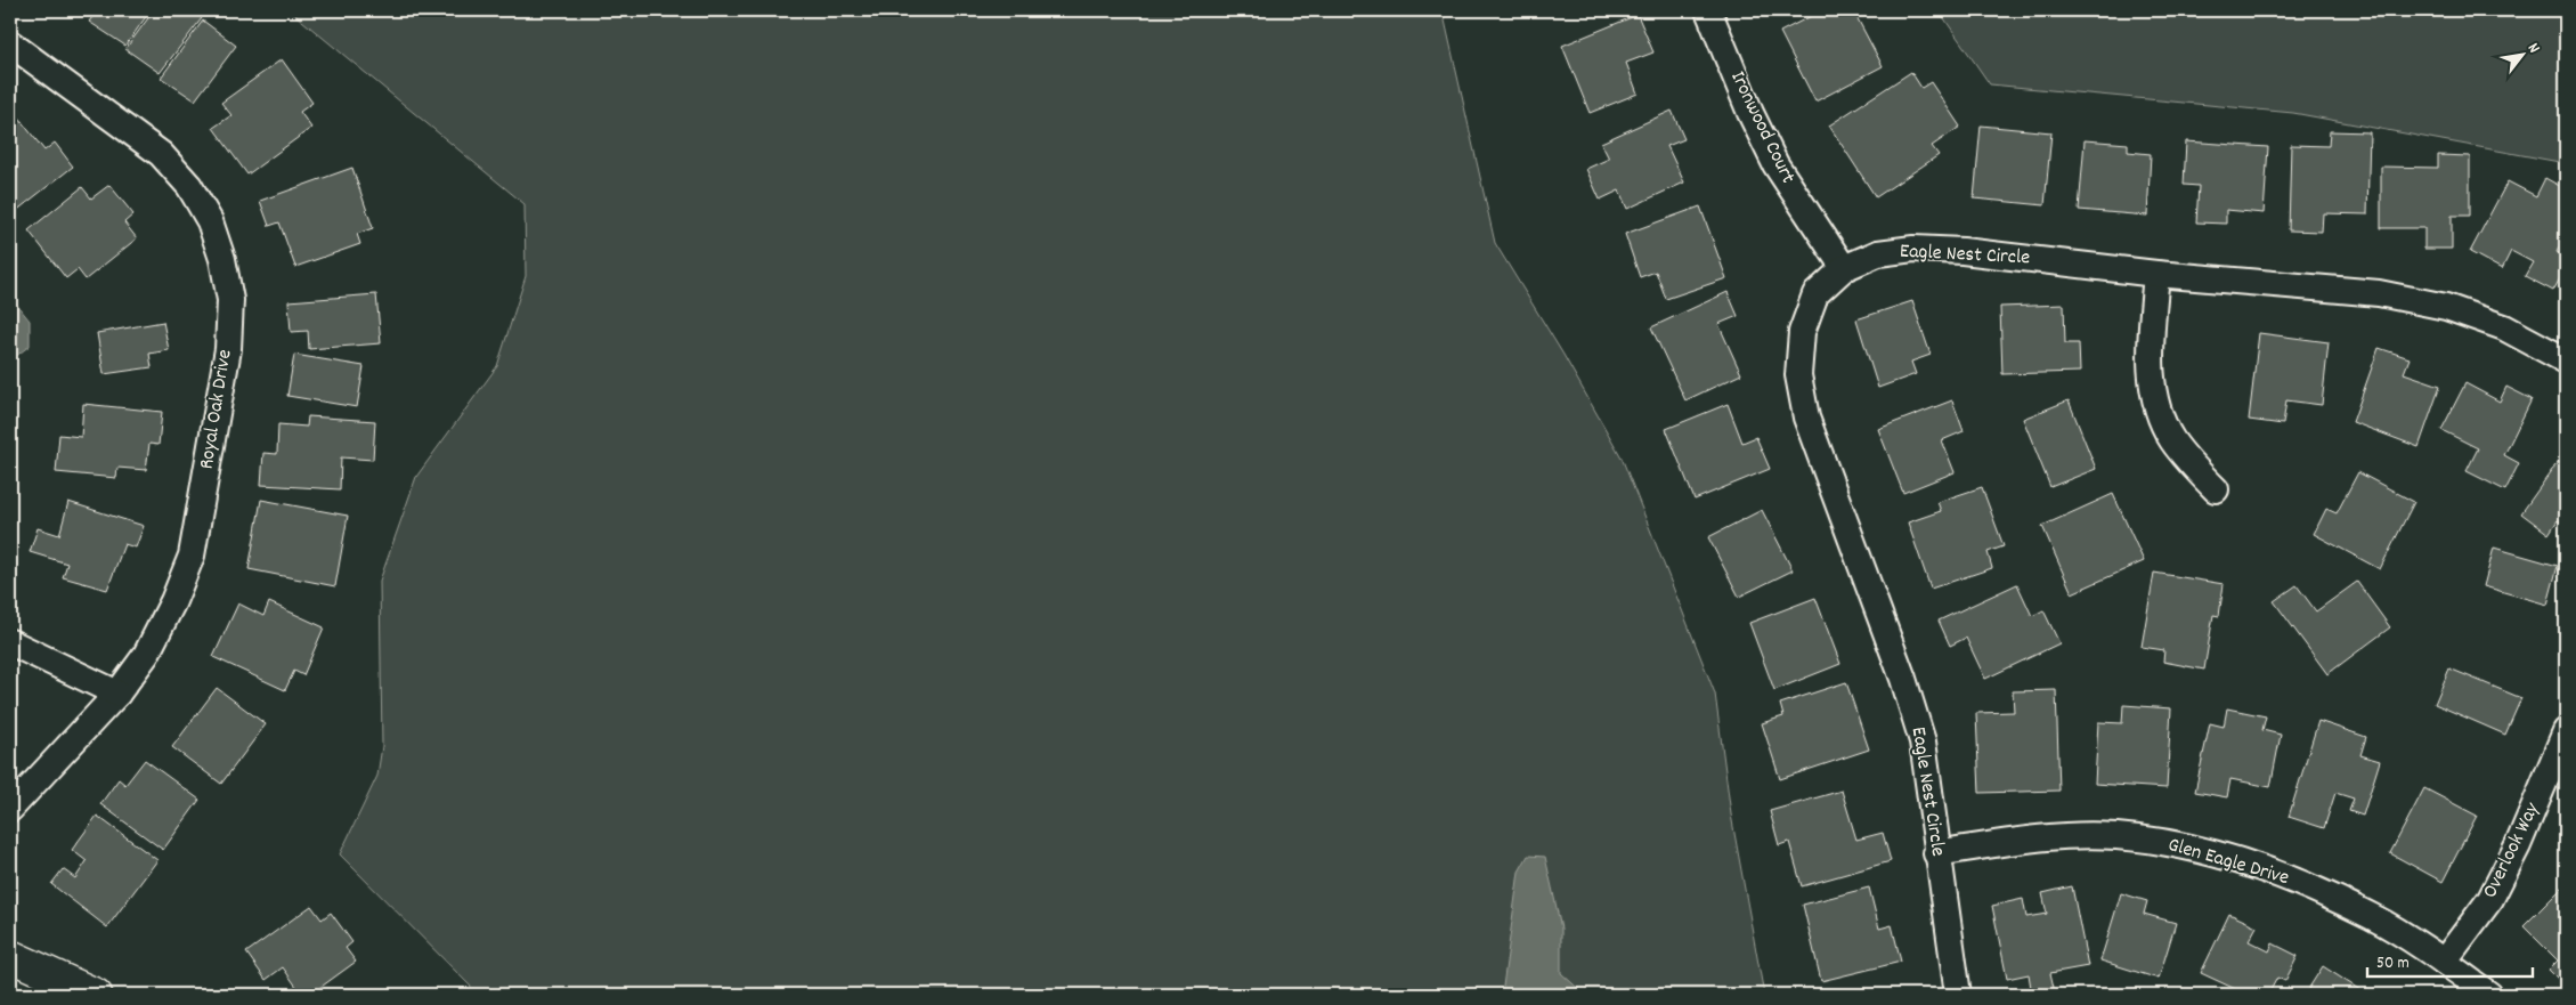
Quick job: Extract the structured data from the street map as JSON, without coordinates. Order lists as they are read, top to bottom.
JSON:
{
  "streets": {
    "street": [
      "Ironwood Court",
      "Eagle Nest Circle",
      "Royal Oak Drive",
      "Overlook Way",
      "Glen Eagle Drive"
    ]
  },
  "crossings": [
    ["Ironwood Court", "Eagle Nest Circle"],
    ["Eagle Nest Circle", "Glen Eagle Drive"],
    ["Overlook Way", "Glen Eagle Drive"]
  ],
  "scale_bar": "50 m",
  "north": "top right"
}
